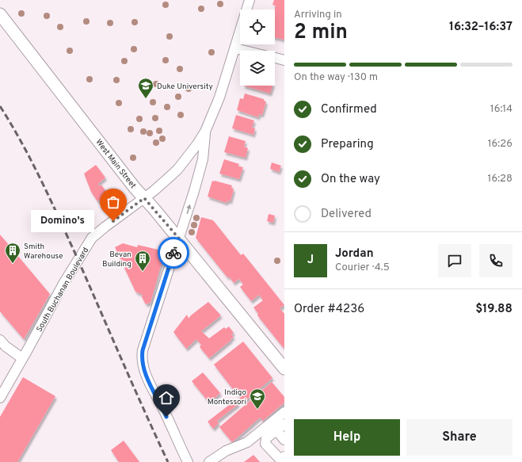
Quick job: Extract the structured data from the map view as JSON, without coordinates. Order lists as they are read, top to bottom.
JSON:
{
  "streets": {
    "main road": ["West Main Street"],
    "street": ["South Buchanan Boulevard"]
  },
  "crossings": [
    ["West Main Street", "South Buchanan Boulevard"]
  ],
  "places": {
    "school or university": ["Duke University", "Indigo Montessori"],
    "other": ["Domino's"],
    "building": ["Smith Warehouse", "Bevan Building"]
  },
  "page": {
    "heading": ["2 min", "Arriving in", "16:32–16:37"],
    "panel": [
      "Jordan",
      "Courier · 4.5",
      "Order #4236",
      "$19.88"
    ],
    "bar": "On the way · 130 m",
    "list": [
      ["Confirmed", "16:14"],
      ["Preparing", "16:26"],
      ["On the way", "16:28"],
      "Delivered"
    ],
    "bubble": "Domino's",
    "round": "J",
    "buttons": ["Help", "Share"]
  }
}
